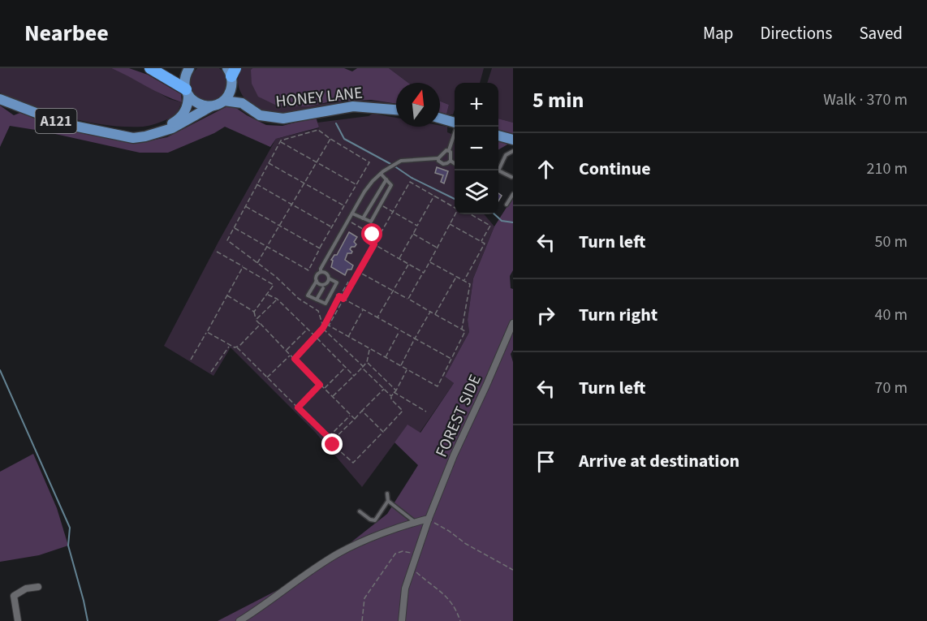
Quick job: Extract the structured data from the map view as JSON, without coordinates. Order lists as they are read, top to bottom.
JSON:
{
  "streets": {
    "main road": ["HONEY LANE", "A121"],
    "street": ["FOREST SIDE"]
  },
  "north": "top",
  "page": {
    "header": "Nearbee",
    "nav": ["Map", "Directions", "Saved"],
    "heading": ["5 min", "Walk · 370 m"],
    "map_buttons": ["+", "−"],
    "list": [
      ["Continue", "210 m"],
      ["Turn left", "50 m"],
      ["Turn right", "40 m"],
      ["Turn left", "70 m"],
      "Arrive at destination"
    ]
  }
}
